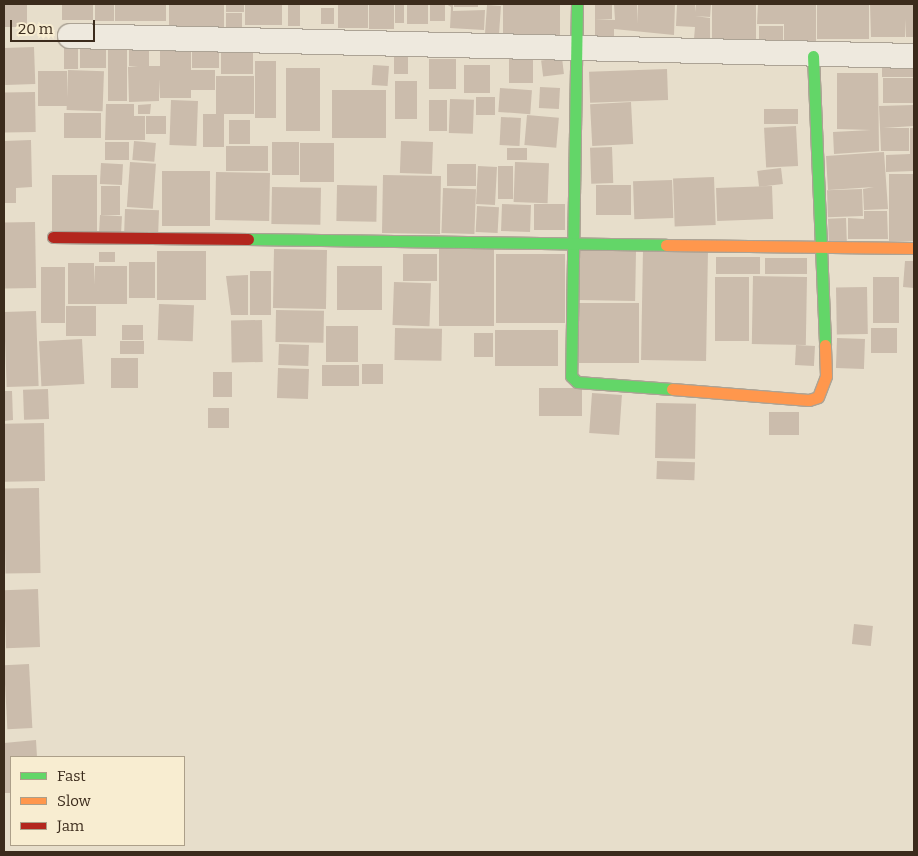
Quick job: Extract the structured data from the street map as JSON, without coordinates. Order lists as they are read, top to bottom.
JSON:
{
  "legend": ["Fast", "Slow", "Jam"],
  "scale_bar": "20 m"
}
